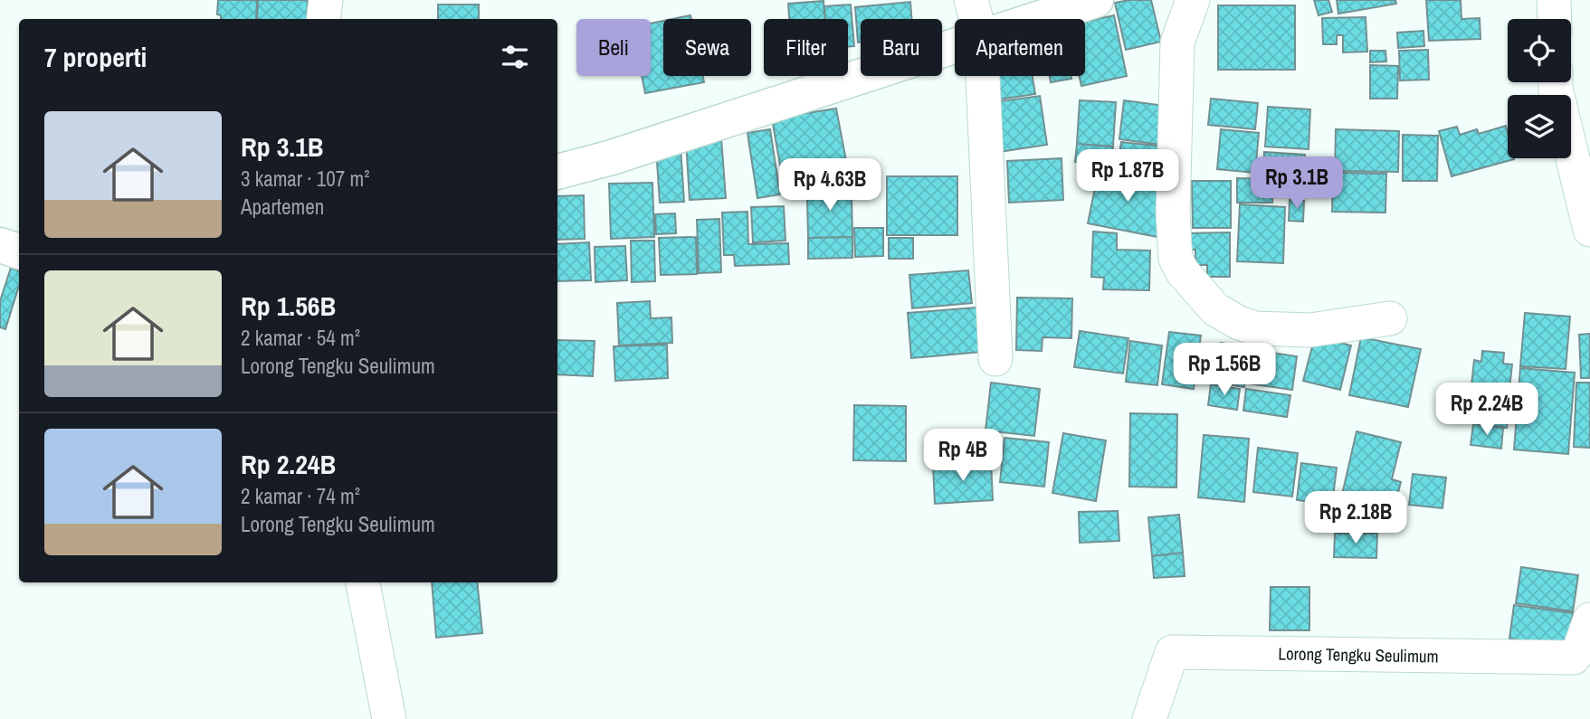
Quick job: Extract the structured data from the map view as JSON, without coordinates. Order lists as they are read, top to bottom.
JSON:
{
  "streets": {
    "street": ["Lorong Tengku Seulimum"]
  },
  "page": {
    "chip": [
      "Beli",
      "Sewa",
      "Filter",
      "Baru",
      "Apartemen"
    ],
    "heading": "7 properti",
    "list": [
      {
        "name": "Rp 3.1B",
        "note": "3 kamar · 107 m² · Apartemen"
      },
      {
        "name": "Rp 1.56B",
        "note": "2 kamar · 54 m² · Lorong Tengku Seulimum"
      },
      {
        "name": "Rp 2.24B",
        "note": "2 kamar · 74 m² · Lorong Tengku Seulimum"
      }
    ],
    "price": [
      "Rp 1.87B",
      "Rp 3.1B",
      "Rp 4.63B",
      "Rp 1.56B",
      "Rp 2.24B",
      "Rp 4B",
      "Rp 2.18B"
    ]
  }
}
